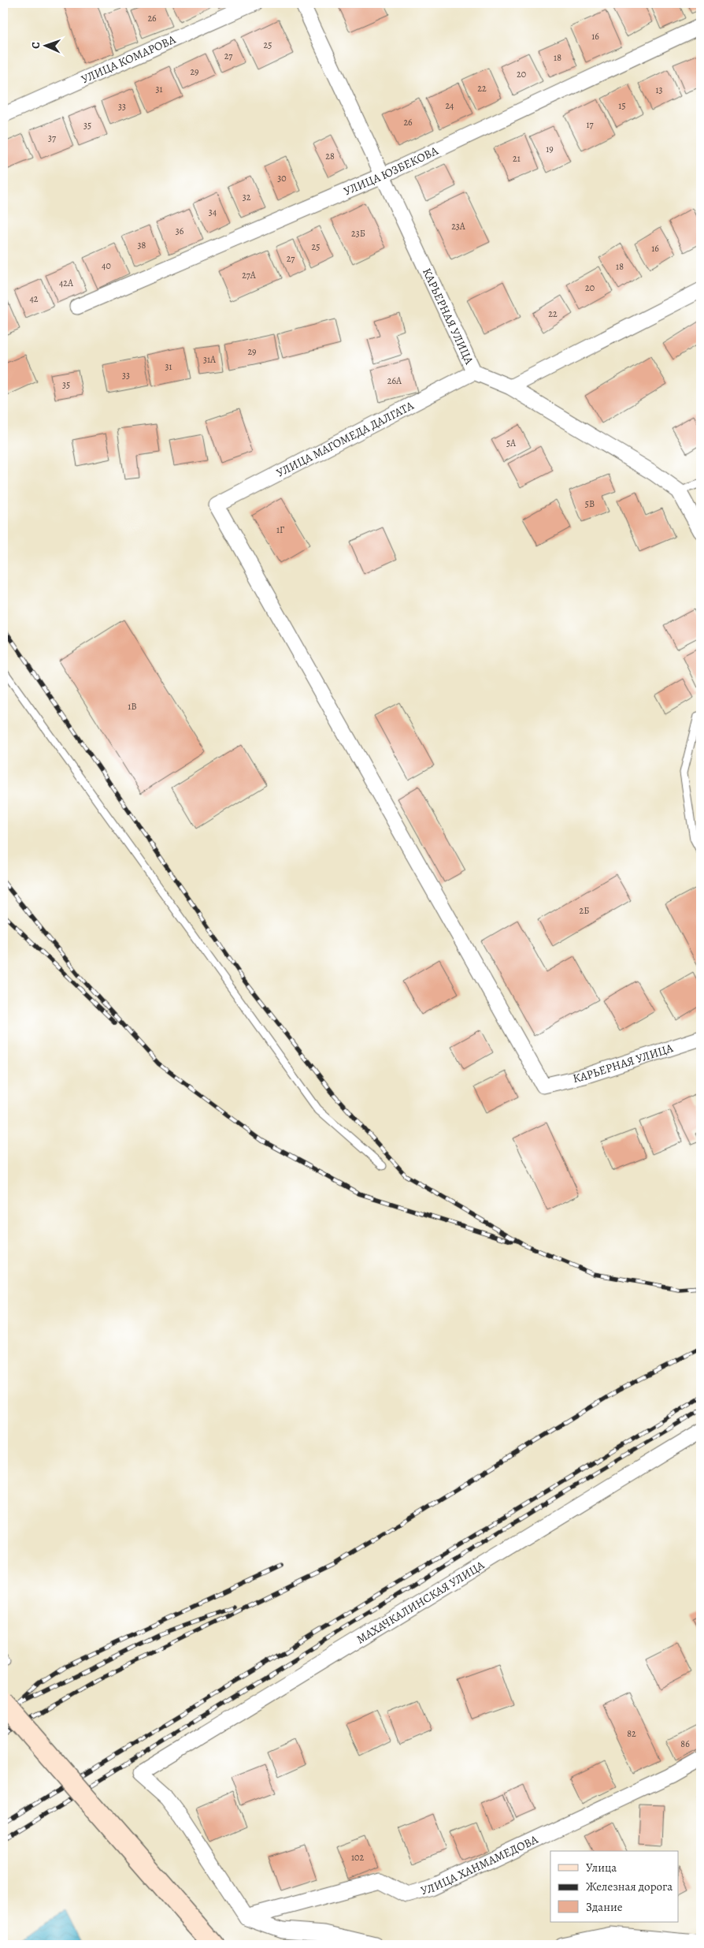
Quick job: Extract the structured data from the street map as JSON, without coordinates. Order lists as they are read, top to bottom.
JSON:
{
  "streets": {
    "street": [
      "УЛИЦА КОМАРОВА",
      "УЛИЦА ЮЗБЕКОВА",
      "КАРЬЕРНАЯ УЛИЦА",
      "УЛИЦА МАГОМЕДА ДАЛГАТА",
      "МАХАЧКАЛИНСКАЯ УЛИЦА",
      "УЛИЦА ХАНМАМЕДОВА"
    ]
  },
  "crossings": [
    ["УЛИЦА ЮЗБЕКОВА", "КАРЬЕРНАЯ УЛИЦА"],
    ["КАРЬЕРНАЯ УЛИЦА", "УЛИЦА МАГОМЕДА ДАЛГАТА"],
    ["МАХАЧКАЛИНСКАЯ УЛИЦА", "УЛИЦА ХАНМАМЕДОВА"]
  ],
  "house_numbers": [
    "26",
    "16",
    "25",
    "27",
    "18",
    "29",
    "20",
    "22",
    "31",
    "13",
    "24",
    "15",
    "33",
    "26",
    "17",
    "35",
    "37",
    "19",
    "28",
    "21",
    "30",
    "32",
    "34",
    "23А",
    "36",
    "23Б",
    "38",
    "25",
    "16",
    "27",
    "40",
    "18",
    "27А",
    "42А",
    "20",
    "42",
    "22",
    "29",
    "31А",
    "31",
    "33",
    "26А",
    "35",
    "5А",
    "5В",
    "1Г",
    "1В",
    "2Б",
    "82",
    "86",
    "102"
  ],
  "legend": ["Улица", "Железная дорога", "Здание"],
  "north": "left"
}
